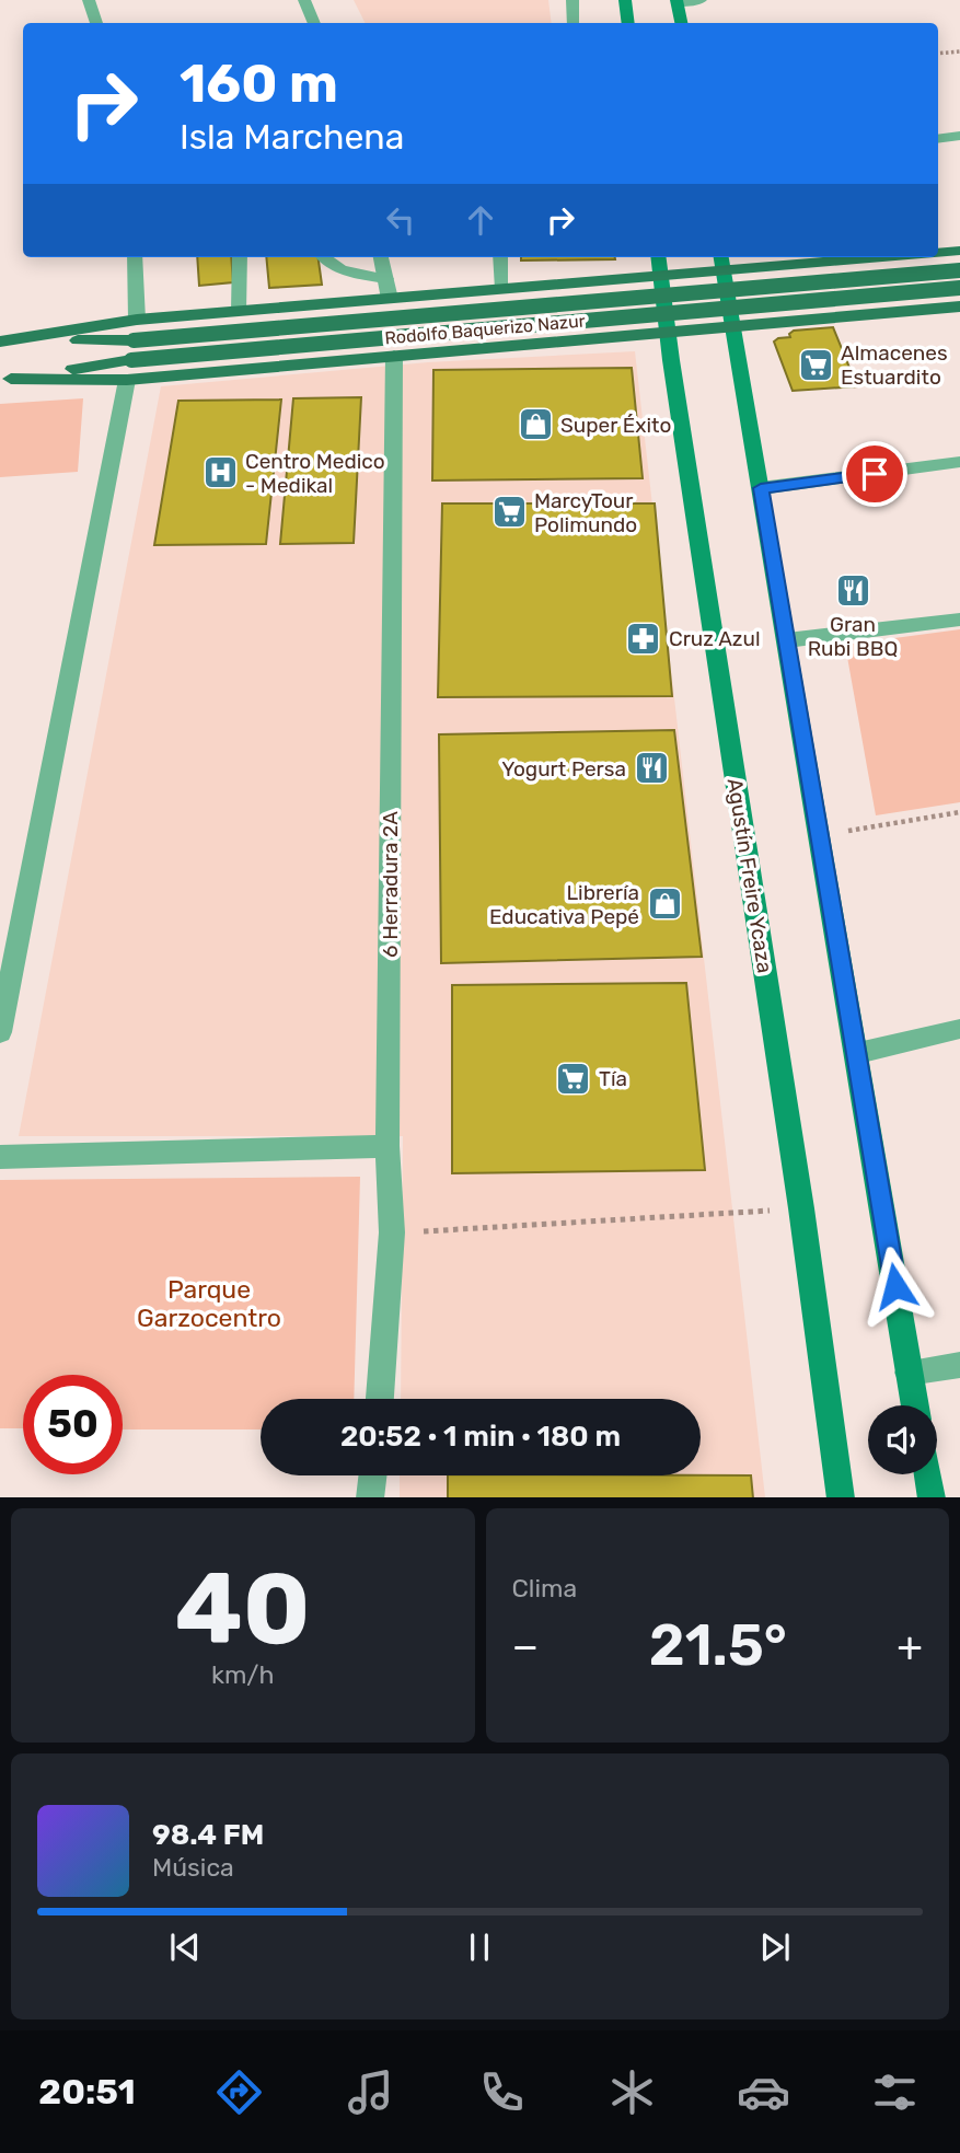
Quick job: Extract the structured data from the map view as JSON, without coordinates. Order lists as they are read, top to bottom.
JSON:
{
  "streets": {
    "main road": ["Rodolfo Baquerizo Nazur", "Agustín Freire Ycaza"],
    "street": ["6 Herradura 2A"]
  },
  "parks": ["Parque Garzocentro"],
  "places": {
    "supermarket": ["Almacenes Estuardito", "MarcyTour Polimundo", "Tía"],
    "shop": ["Super Éxito", "Librería Educativa Pepé"],
    "hospital": ["Centro Medico - Medikal"],
    "restaurant": ["Gran Rubi BBQ", "Yogurt Persa"],
    "pharmacy": ["Cruz Azul"]
  },
  "page": {
    "turn": ["160 m", "Isla Marchena"],
    "limit": "50",
    "trip": "20:52 · 1 min · 180 m",
    "tile": [
      ["40", "km/h"],
      "Clima"
    ],
    "heat": ["−", "21.5°", "+"],
    "song": ["98.4 FM", "Música"],
    "tabs": "20:51"
  }
}
